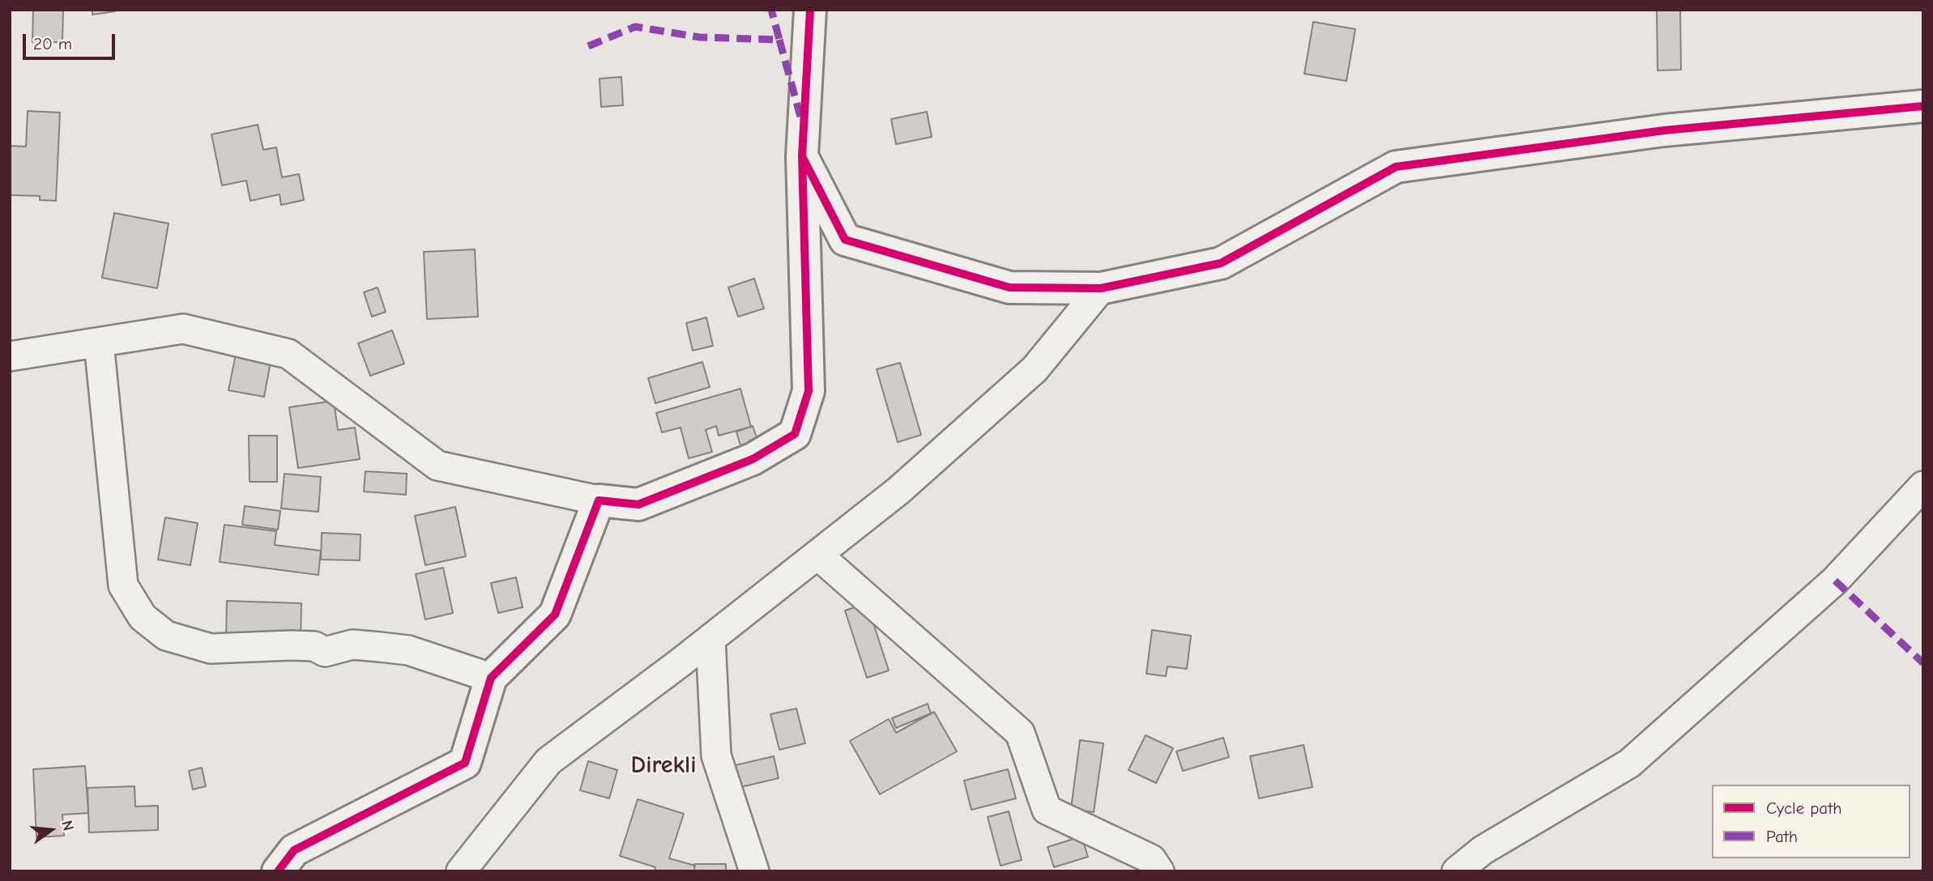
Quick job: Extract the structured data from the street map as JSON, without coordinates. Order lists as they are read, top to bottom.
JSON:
{
  "districts": ["Direkli"],
  "legend": ["Cycle path", "Path"],
  "scale_bar": "20 m",
  "north": "right"
}
